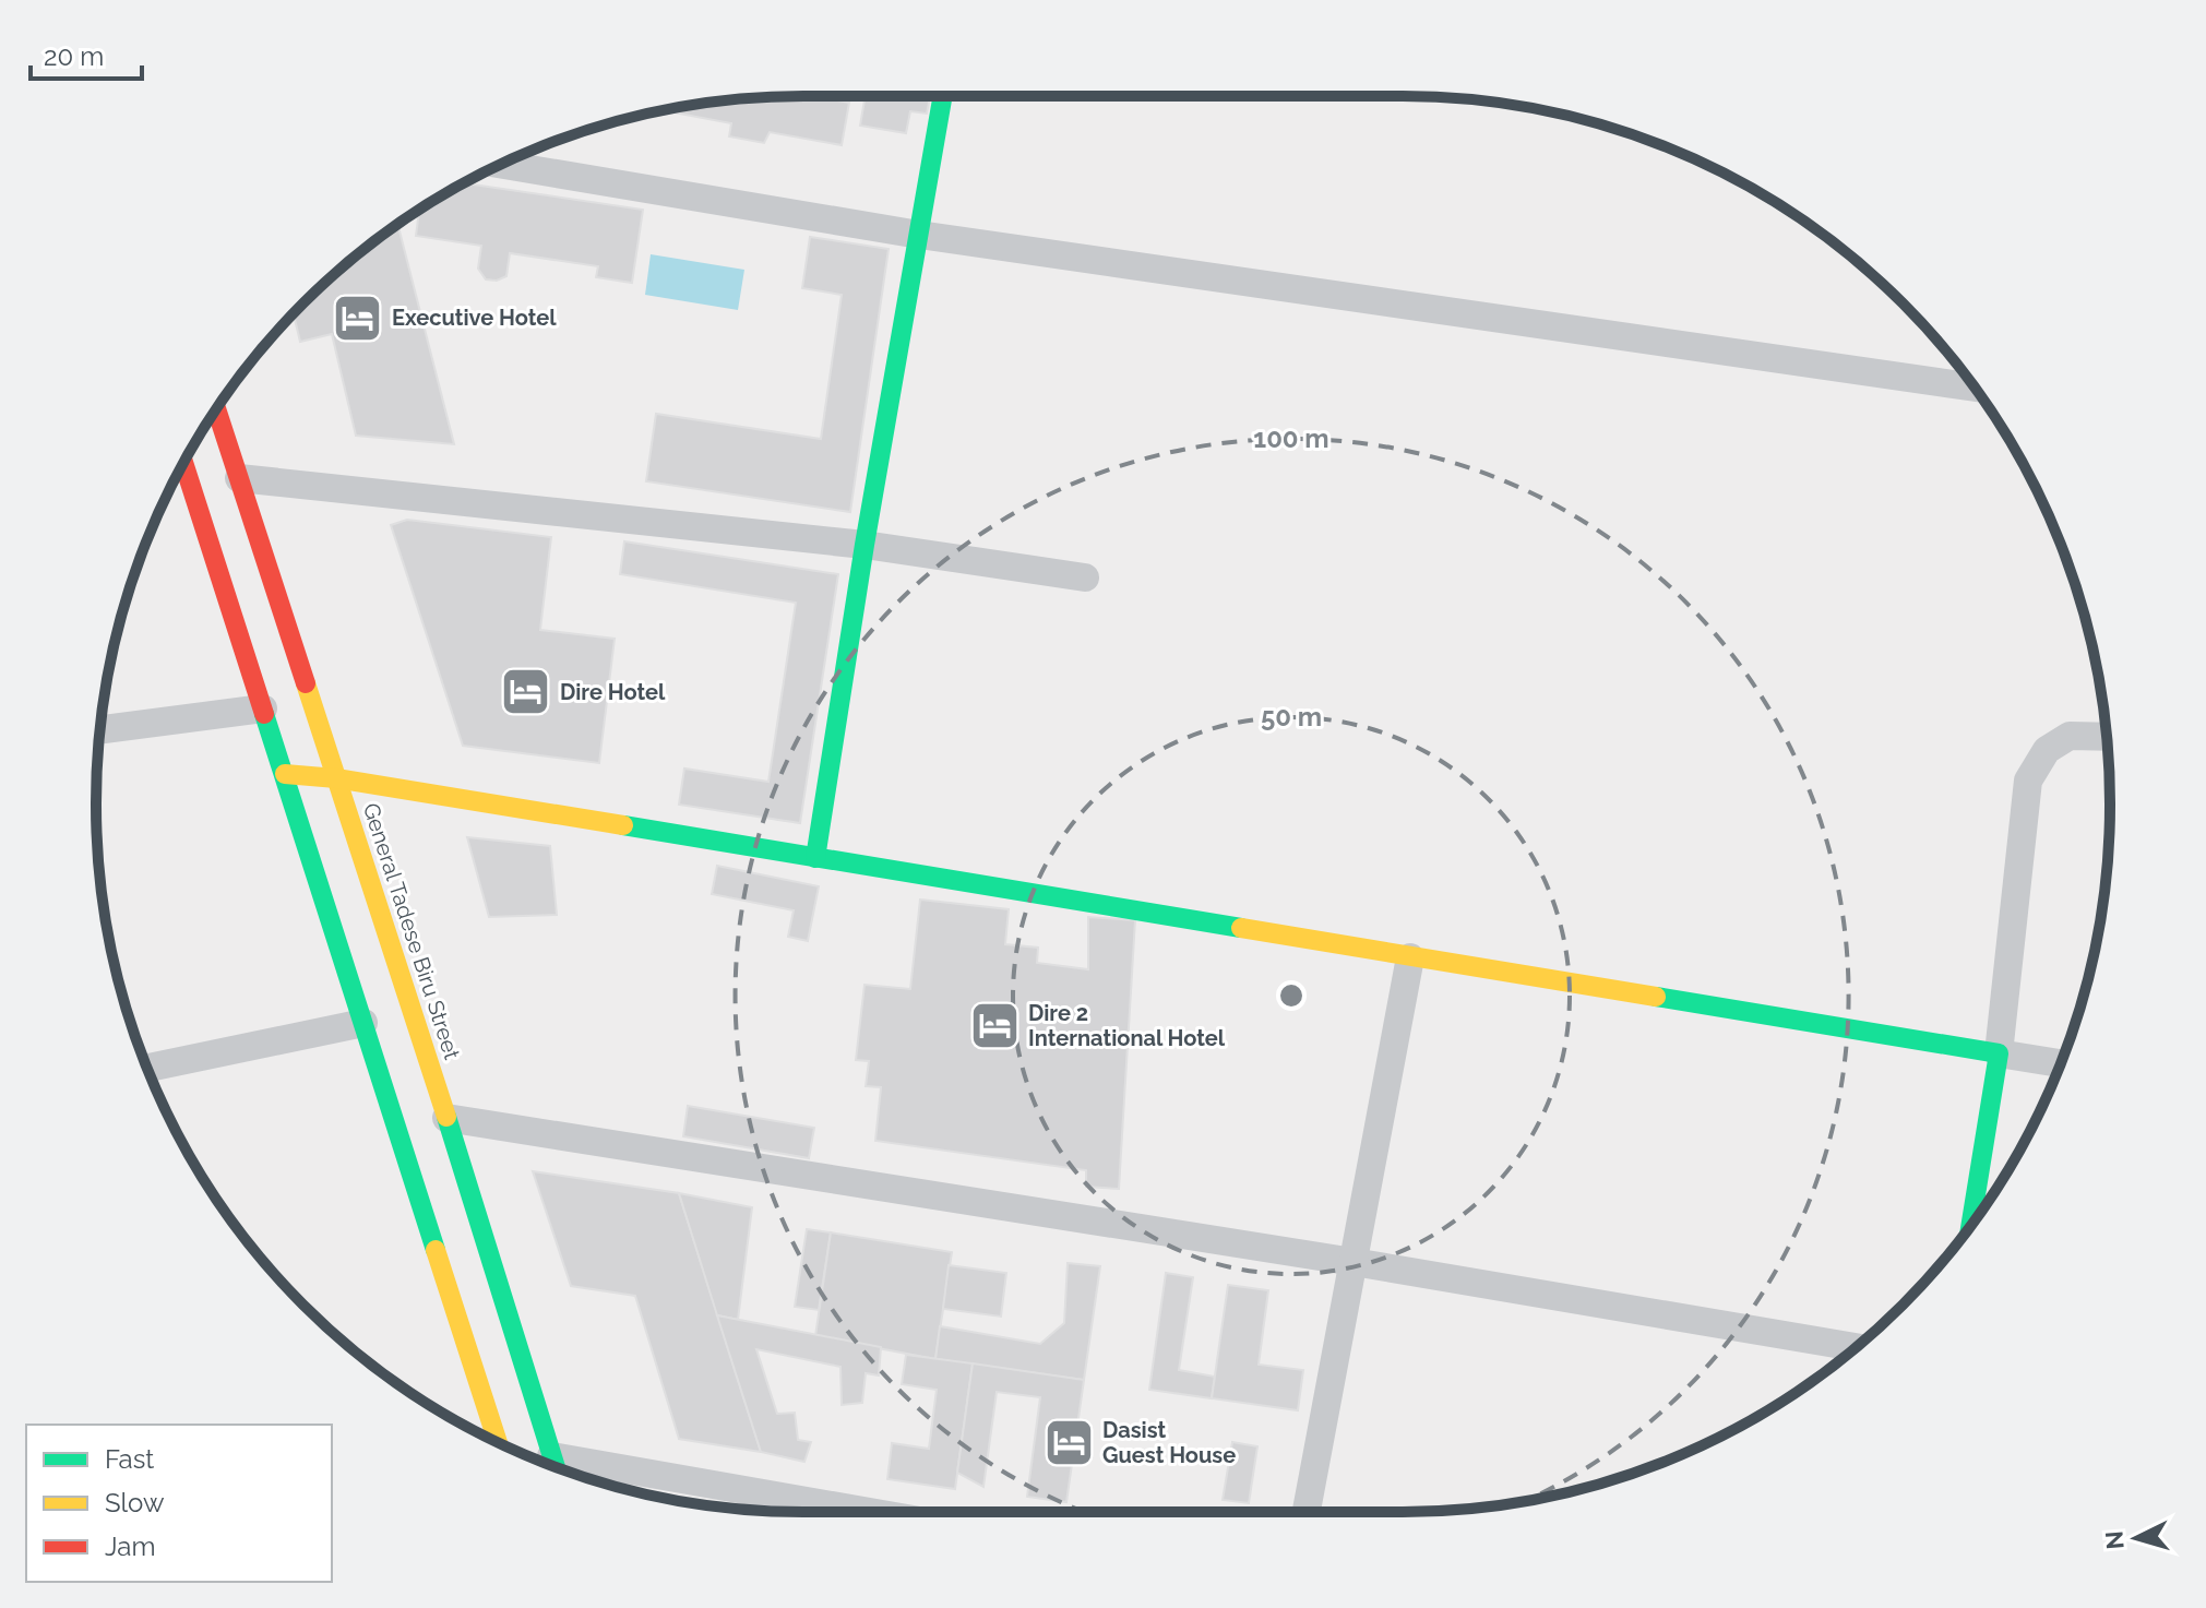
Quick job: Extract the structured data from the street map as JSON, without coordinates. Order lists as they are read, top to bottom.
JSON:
{
  "streets": {
    "street": ["General Tadese Biru Street"]
  },
  "places": {
    "hotel": [
      "Executive Hotel",
      "Dire Hotel",
      "Dire 2 International Hotel",
      "Dasist Guest House"
    ]
  },
  "legend": ["Fast", "Slow", "Jam"],
  "scale_bar": "20 m",
  "north": "left",
  "rings": ["100 m", "50 m"]
}
